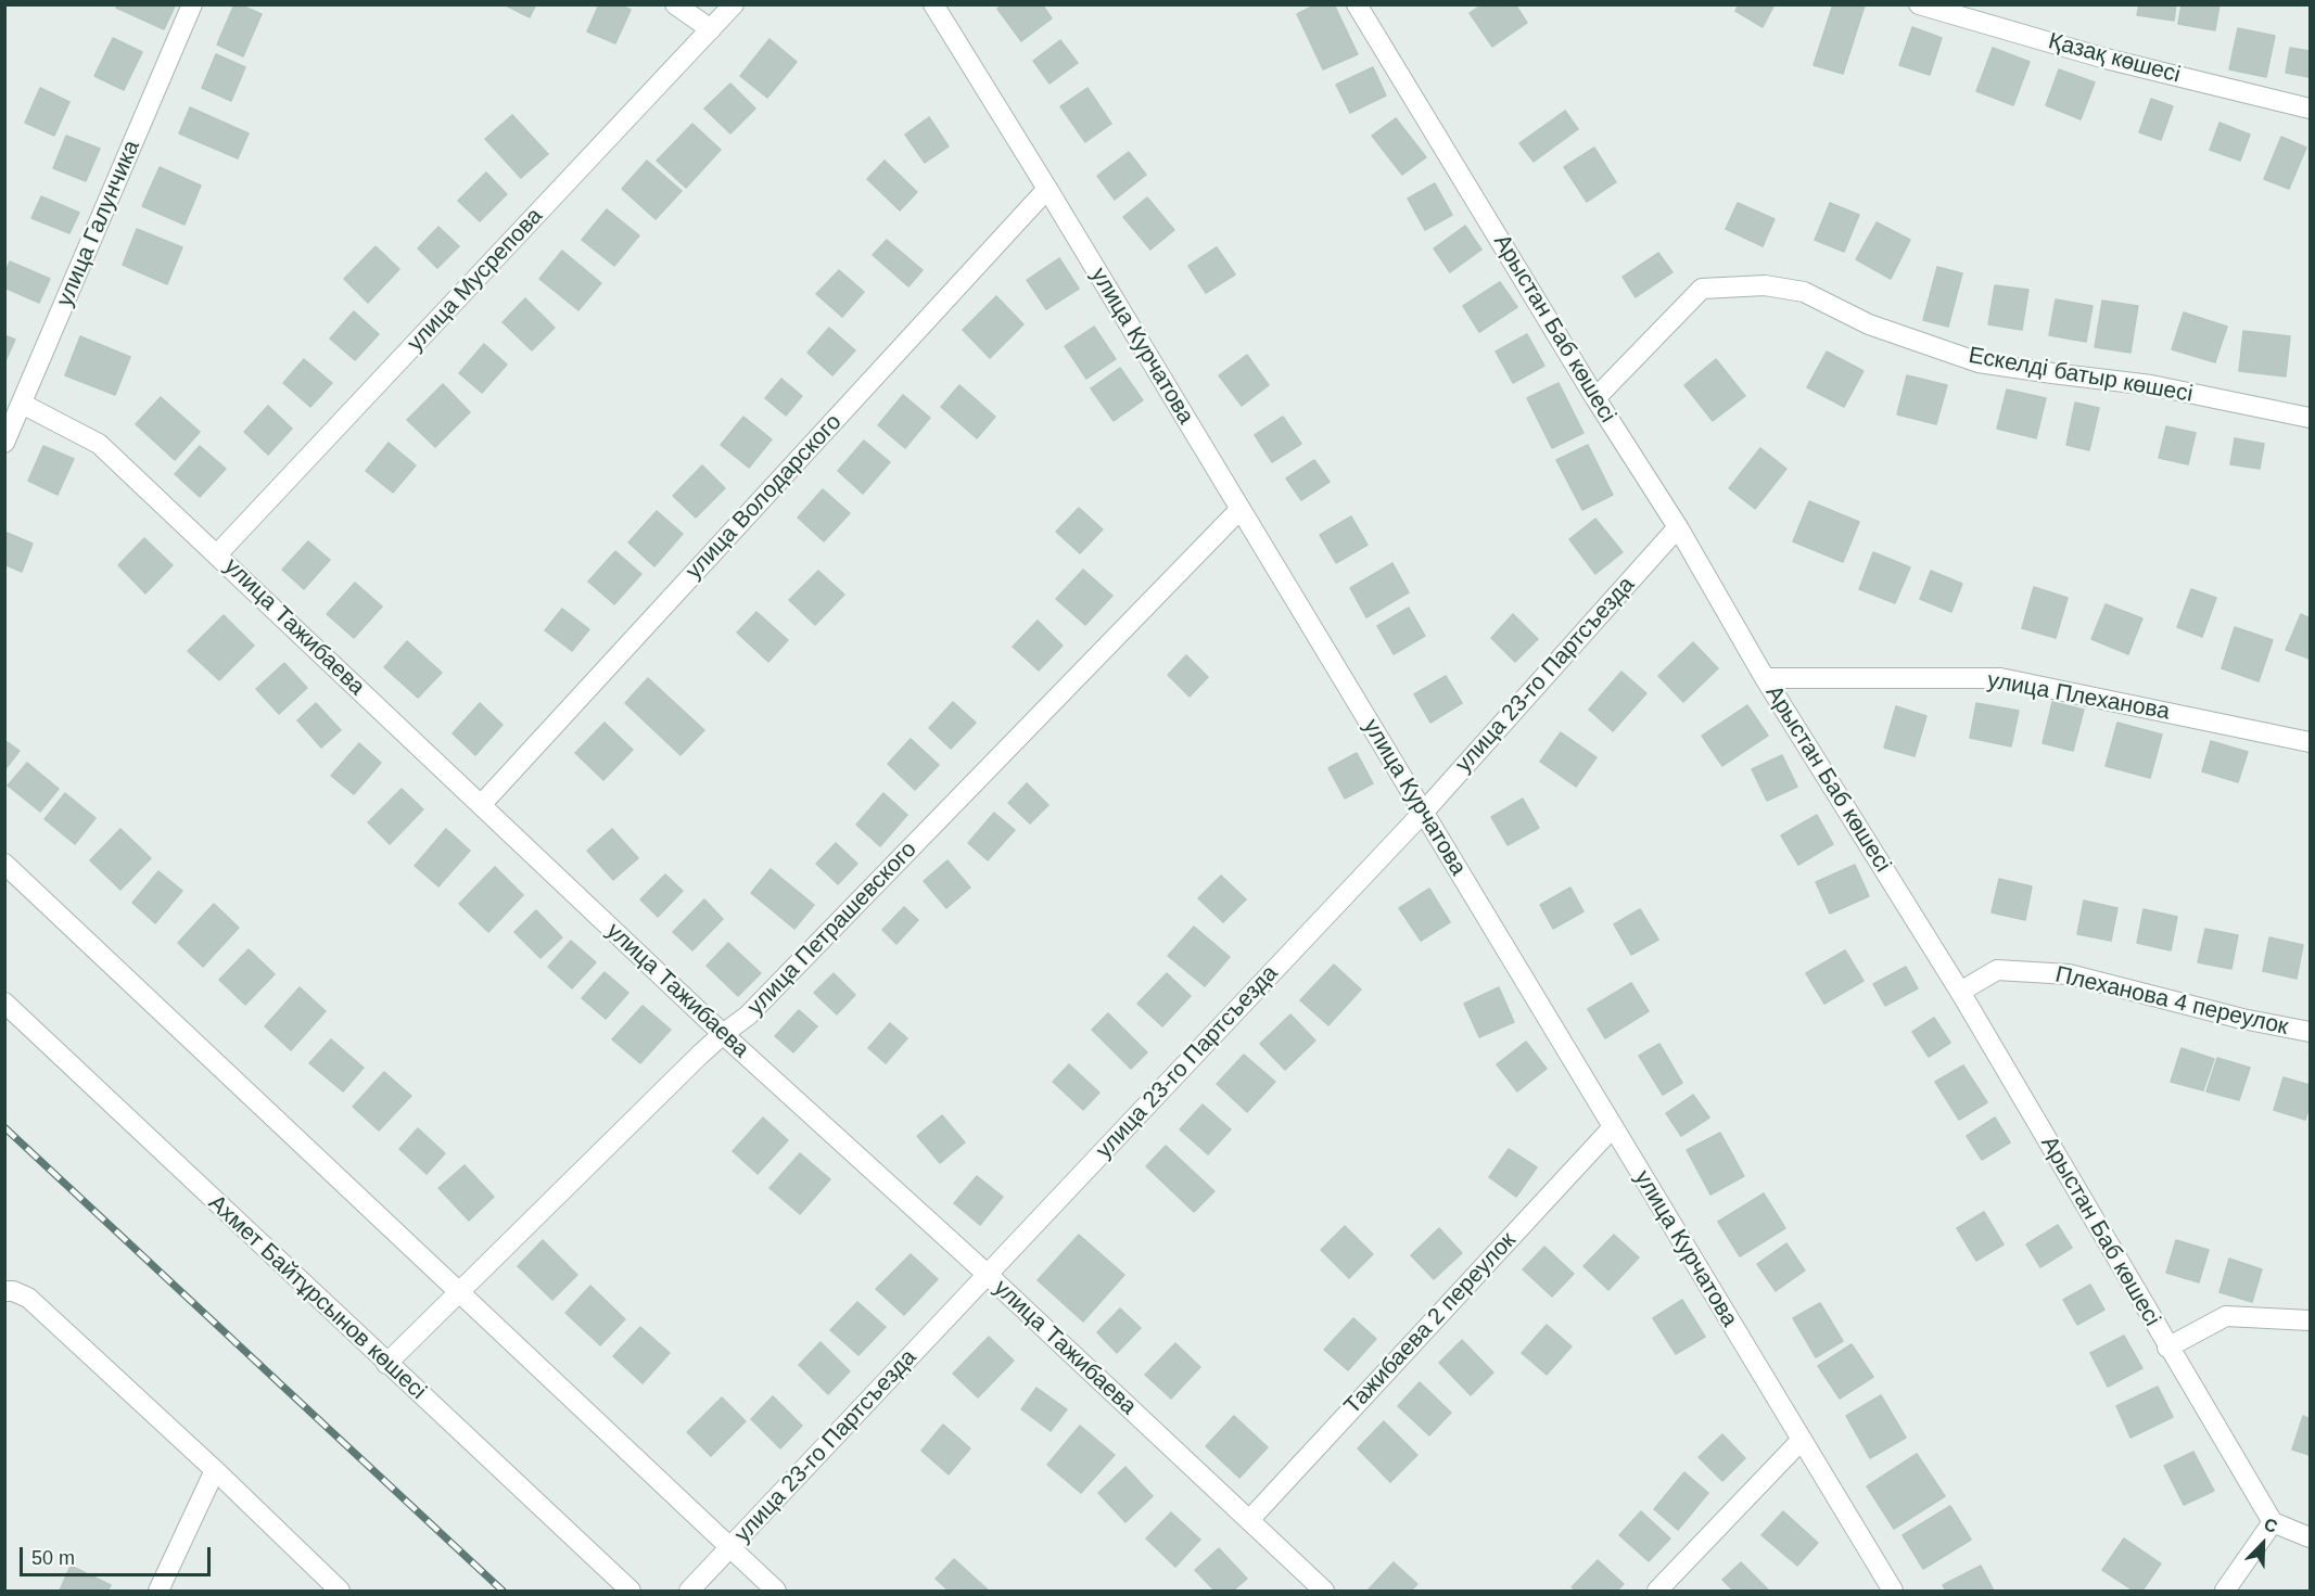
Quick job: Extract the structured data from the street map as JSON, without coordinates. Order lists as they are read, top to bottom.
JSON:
{
  "streets": {
    "street": [
      "Қазақ көшесі",
      "улица Галунчика",
      "улица Мусрепова",
      "Арыстан Баб көшесі",
      "улица Курчатова",
      "Ескелді батыр көшесі",
      "улица Володарского",
      "улица Тажибаева",
      "улица 23-го Партсъезда",
      "улица Плеханова",
      "улица Петрашевского",
      "Плеханова 4 переулок",
      "Ахмет Байтұрсынов көшесі",
      "Тажибаева 2 переулок"
    ]
  },
  "crossings": [
    ["улица Галунчика", "улица Тажибаева"],
    ["улица Мусрепова", "улица Тажибаева"],
    ["Арыстан Баб көшесі", "Ескелді батыр көшесі"],
    ["Арыстан Баб көшесі", "улица 23-го Партсъезда"],
    ["Арыстан Баб көшесі", "улица Плеханова"],
    ["Арыстан Баб көшесі", "Плеханова 4 переулок"],
    ["улица Курчатова", "улица Володарского"],
    ["улица Курчатова", "улица 23-го Партсъезда"],
    ["улица Курчатова", "улица Петрашевского"],
    ["улица Курчатова", "Тажибаева 2 переулок"],
    ["улица Володарского", "улица Тажибаева"],
    ["улица Тажибаева", "улица 23-го Партсъезда"],
    ["улица Тажибаева", "улица Петрашевского"],
    ["улица Тажибаева", "Тажибаева 2 переулок"],
    ["улица Петрашевского", "Ахмет Байтұрсынов көшесі"]
  ],
  "scale_bar": "50 m",
  "north": "top right"
}
